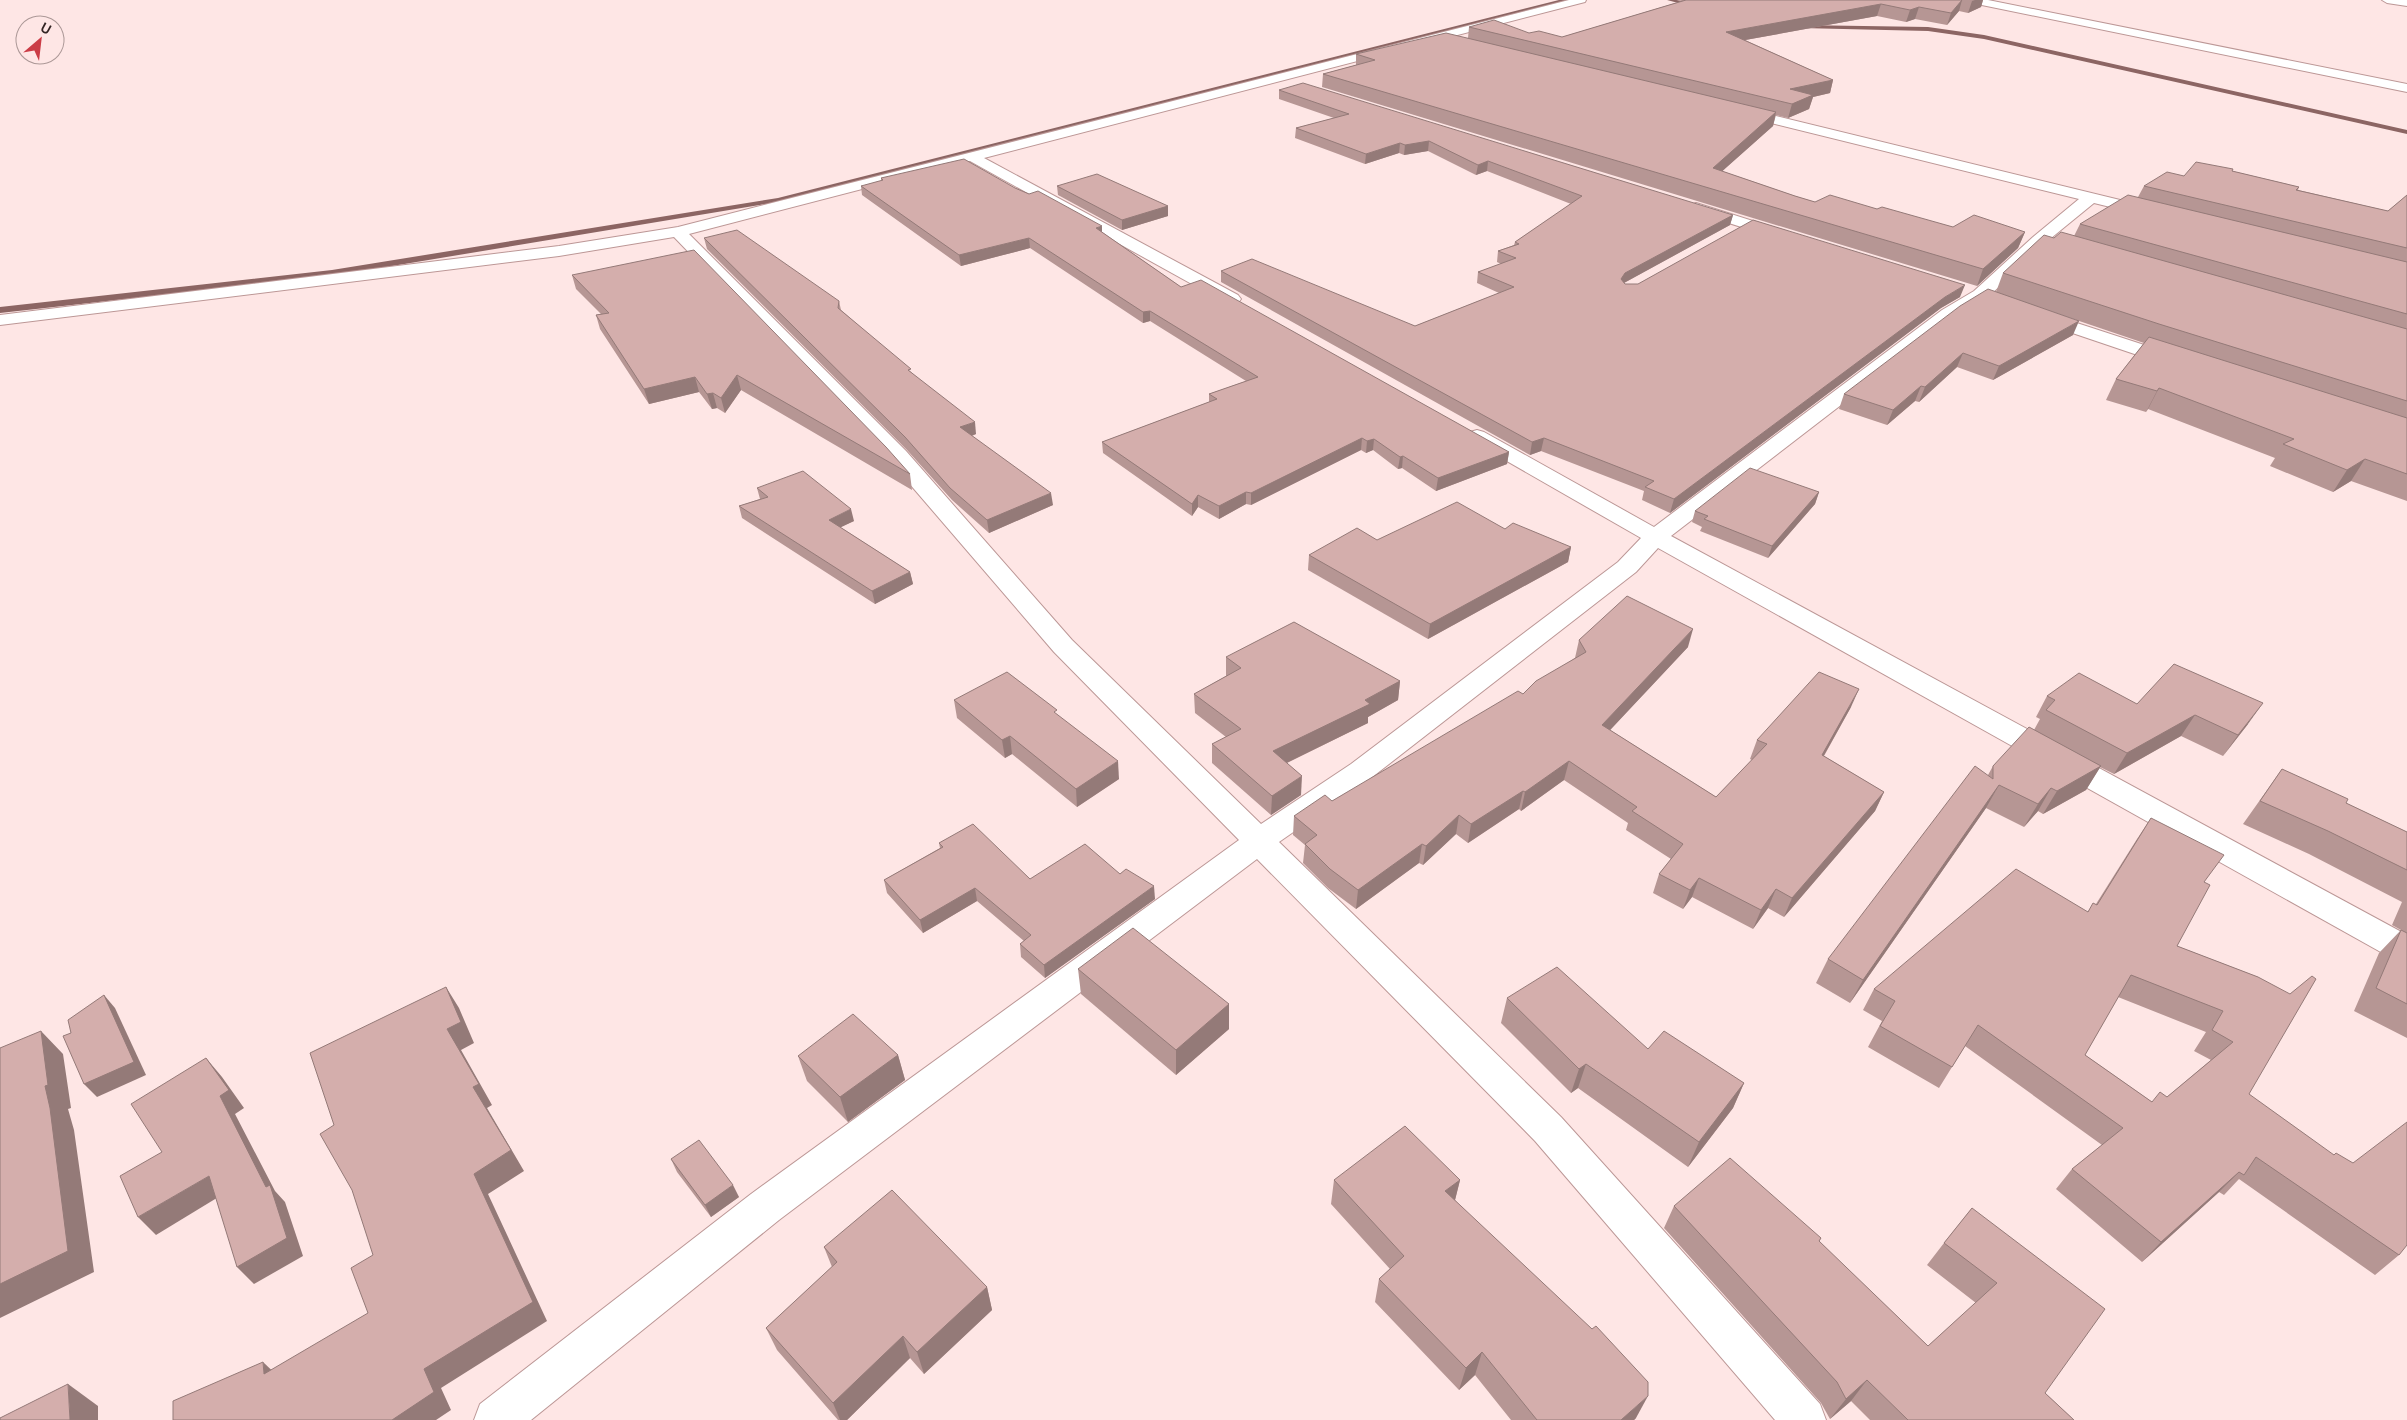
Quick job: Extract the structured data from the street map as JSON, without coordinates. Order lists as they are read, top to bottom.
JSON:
{
  "north": "top right"
}
